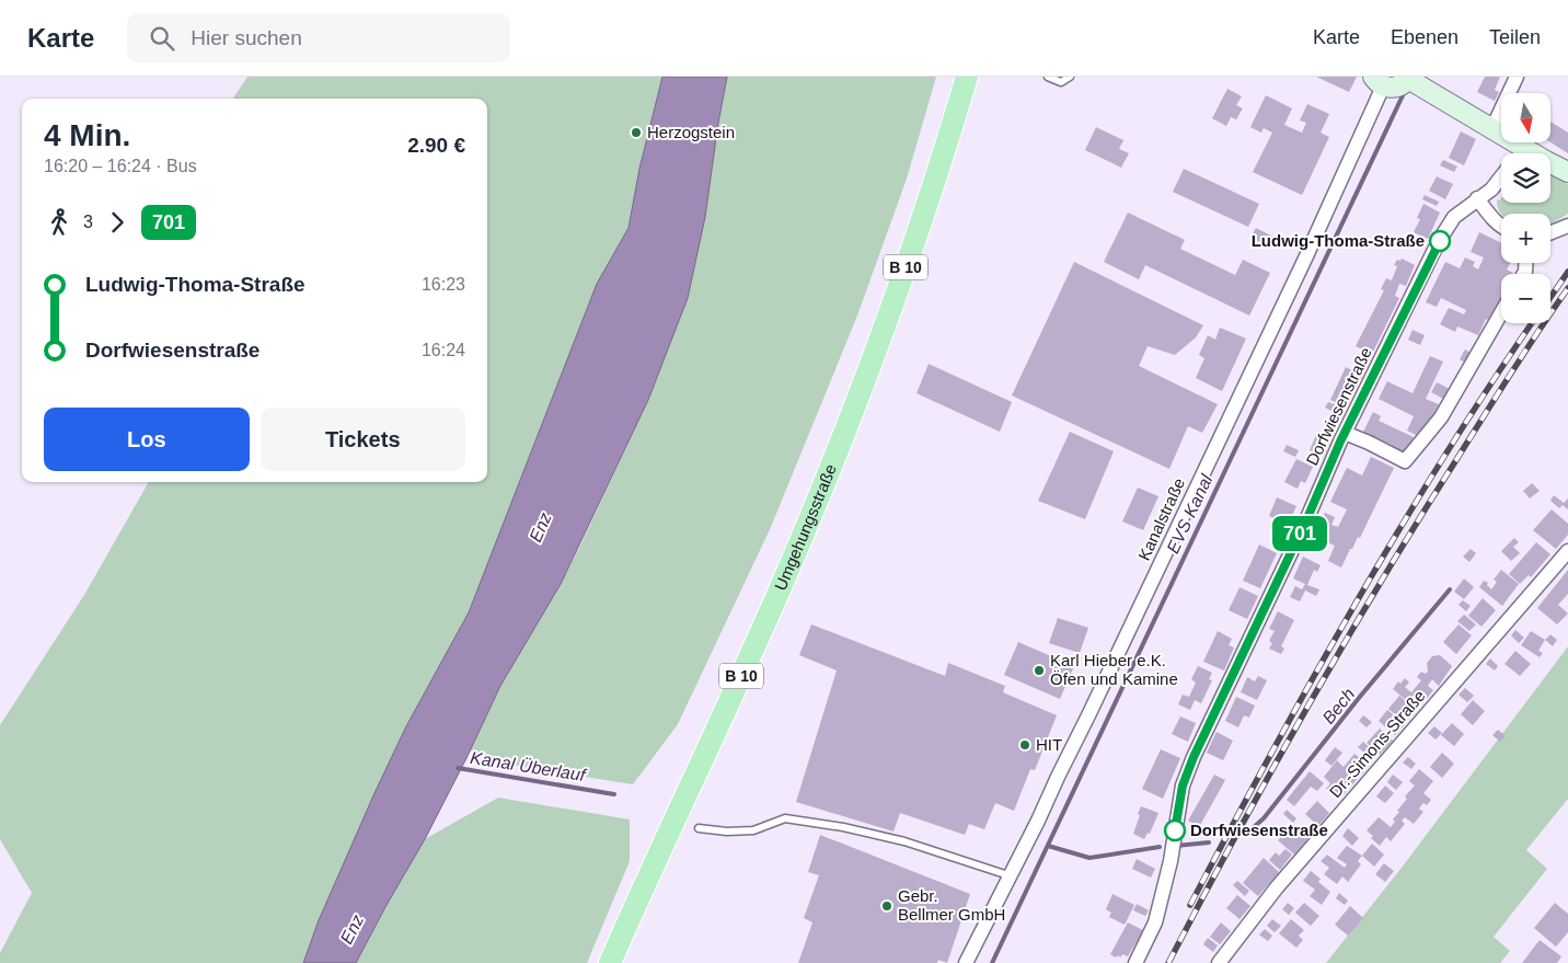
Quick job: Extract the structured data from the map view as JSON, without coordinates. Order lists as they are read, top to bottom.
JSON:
{
  "streets": {
    "main road": ["B 10", "Umgehungsstraße"],
    "street": ["Dorfwiesenstraße", "Kanalstraße", "Dr.-Simons-Straße"]
  },
  "water": [
    "EVS Kanal",
    "Enz",
    "Bech",
    "Kanal Überlauf"
  ],
  "places": [
    "Herzogstein",
    "Ludwig-Thoma-Straße",
    "Karl Hieber e.K. Öfen und Kamine",
    "HIT",
    "Dorfwiesenstraße",
    "Gebr. Bellmer GmbH"
  ],
  "lines": ["bus line 701"],
  "north": "bottom",
  "page": {
    "header": "Karte",
    "search": "Hier suchen",
    "nav": ["Karte", "Ebenen", "Teilen"],
    "on_map": "701",
    "map_buttons": ["+", "−"],
    "heading": ["4 Min.", "16:20 – 16:24 · Bus", "2.90 €"],
    "legs": ["3", "701"],
    "list": [
      {
        "name": "Ludwig-Thoma-Straße",
        "value": "16:23"
      },
      {
        "name": "Dorfwiesenstraße",
        "value": "16:24"
      }
    ],
    "buttons": ["Los", "Tickets"]
  }
}
